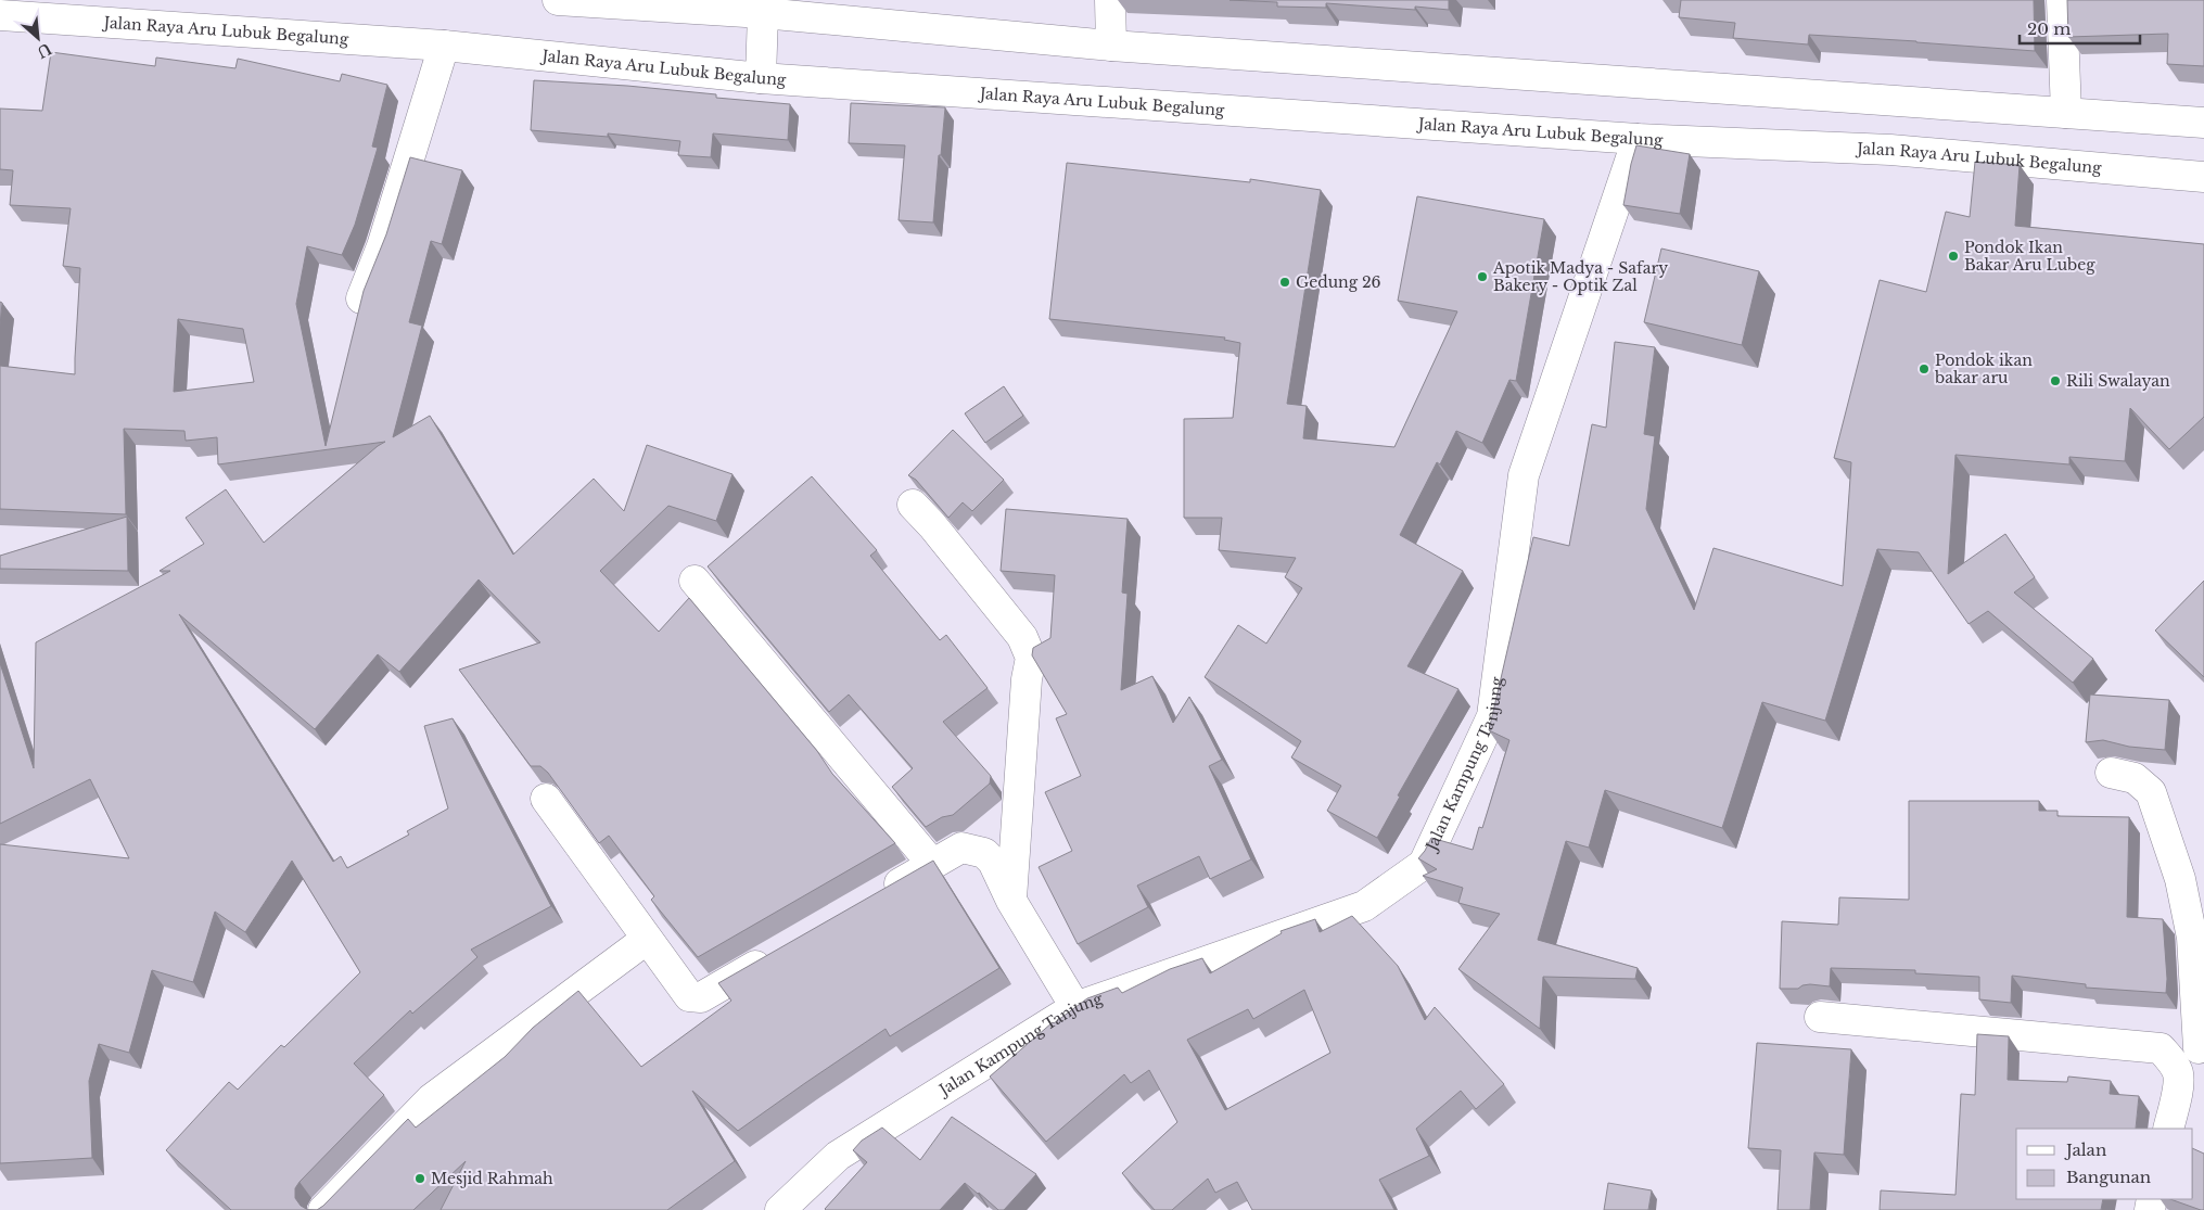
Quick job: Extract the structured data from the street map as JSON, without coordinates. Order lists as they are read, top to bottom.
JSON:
{
  "streets": {
    "street": ["Jalan Raya Aru Lubuk Begalung", "Jalan Kampung Tanjung"]
  },
  "crossings": [
    ["Jalan Raya Aru Lubuk Begalung", "Jalan Kampung Tanjung"]
  ],
  "places": [
    "Pondok Ikan Bakar Aru Lubeg",
    "Apotik Madya - Safary Bakery - Optik Zal",
    "Gedung 26",
    "Pondok ikan bakar aru",
    "Rili Swalayan",
    "Mesjid Rahmah"
  ],
  "legend": ["Jalan", "Bangunan"],
  "scale_bar": "20 m",
  "north": "bottom right"
}
